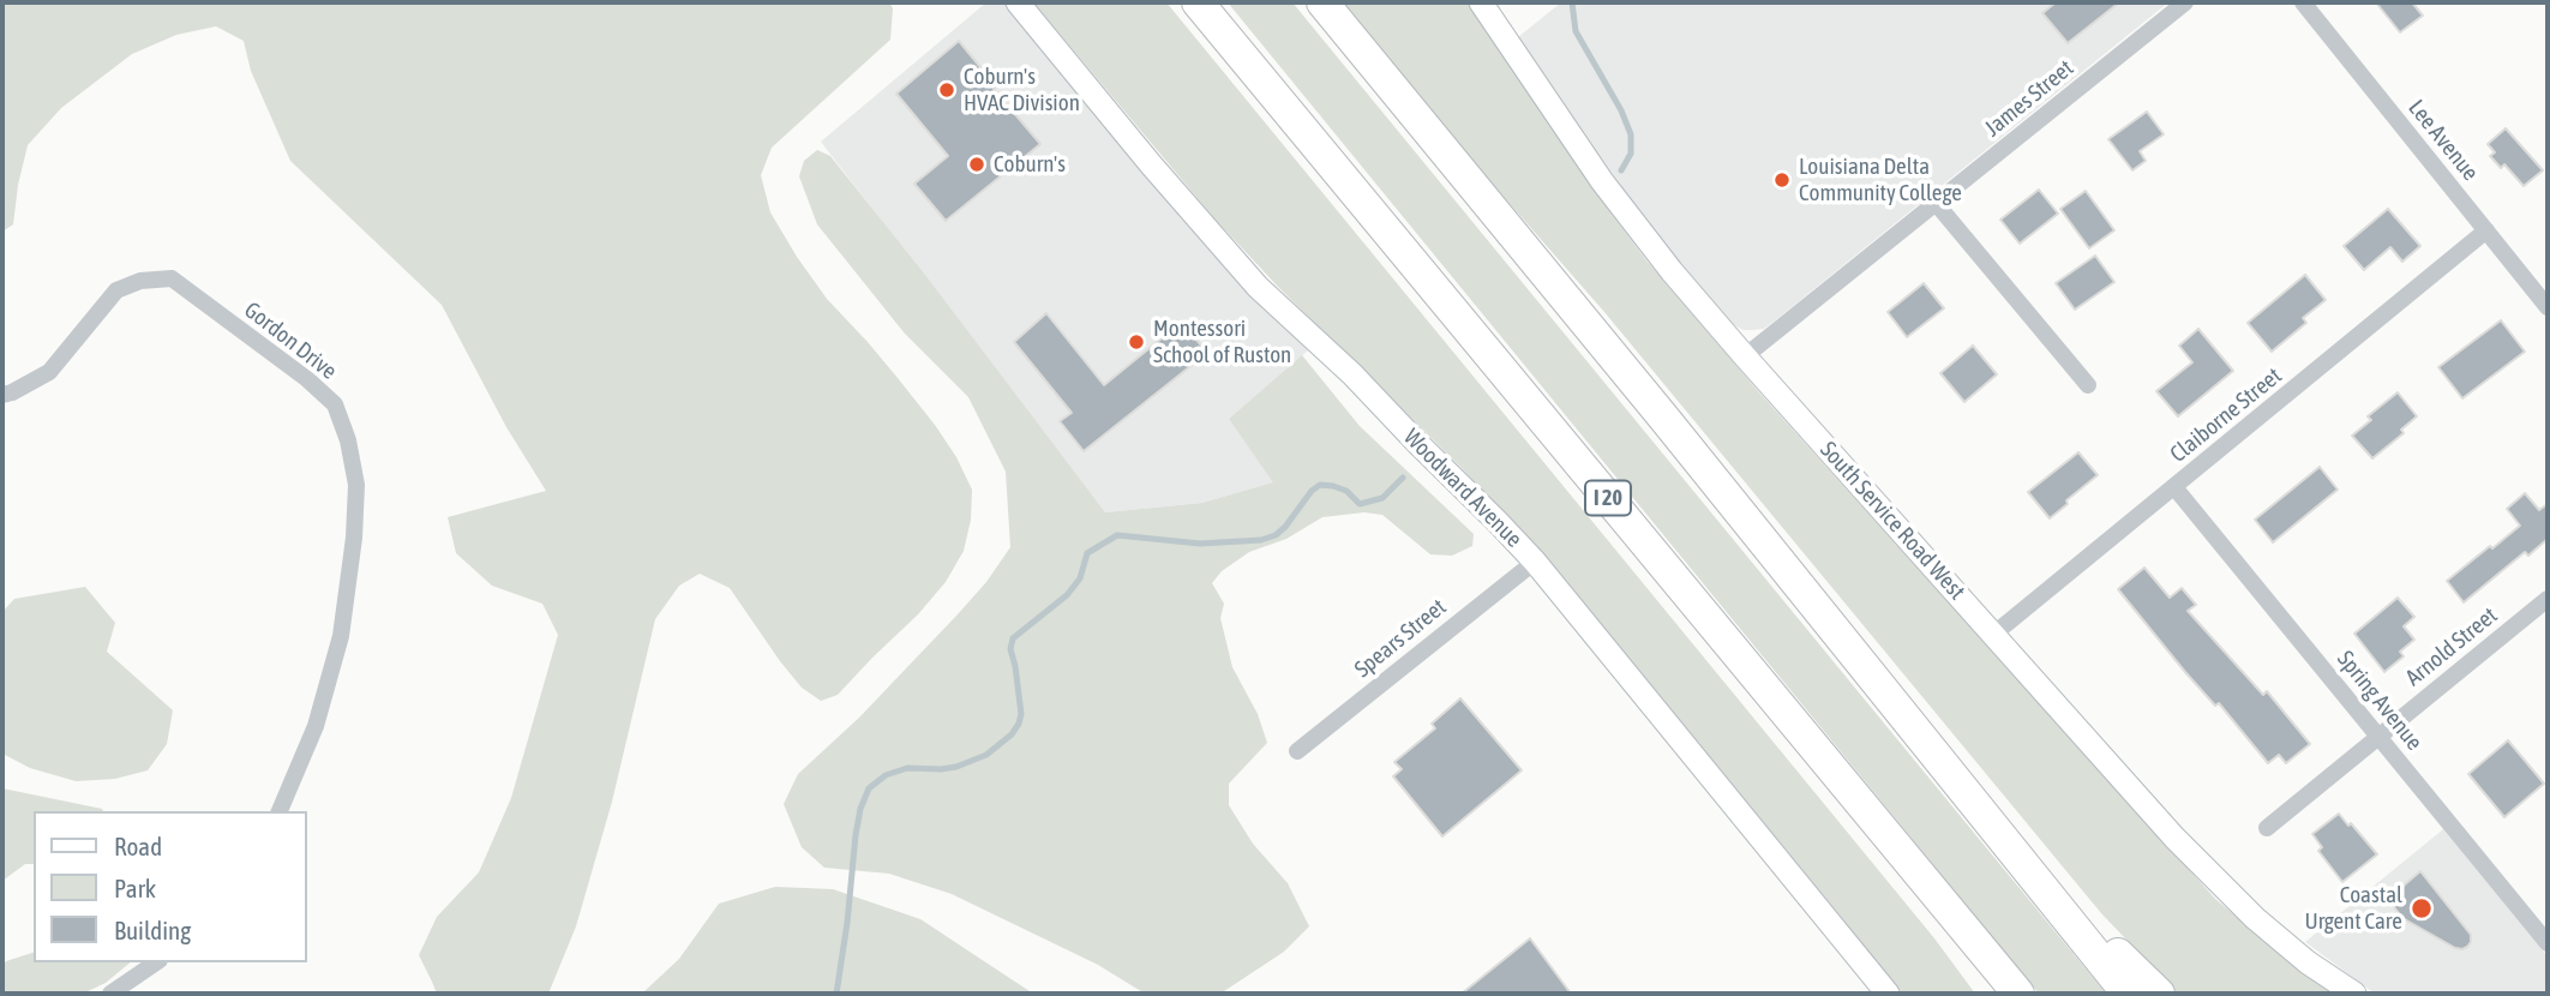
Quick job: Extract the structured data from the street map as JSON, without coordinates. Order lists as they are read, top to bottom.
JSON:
{
  "streets": {
    "highway": ["I 20"],
    "main road": ["Woodward Avenue", "South Service Road West"],
    "street": [
      "James Street",
      "Lee Avenue",
      "Gordon Drive",
      "Claiborne Street",
      "Spears Street",
      "Arnold Street",
      "Spring Avenue"
    ]
  },
  "crossings": [
    ["James Street", "South Service Road West"],
    ["Lee Avenue", "Claiborne Street"],
    ["Claiborne Street", "South Service Road West"],
    ["Claiborne Street", "Spring Avenue"],
    ["Woodward Avenue", "Spears Street"],
    ["Arnold Street", "Spring Avenue"]
  ],
  "places": [
    "Coburn's HVAC Division",
    "Coburn's",
    "Louisiana Delta Community College",
    "Montessori School of Ruston",
    "Coastal Urgent Care"
  ],
  "legend": ["Road", "Park", "Building"]
}
